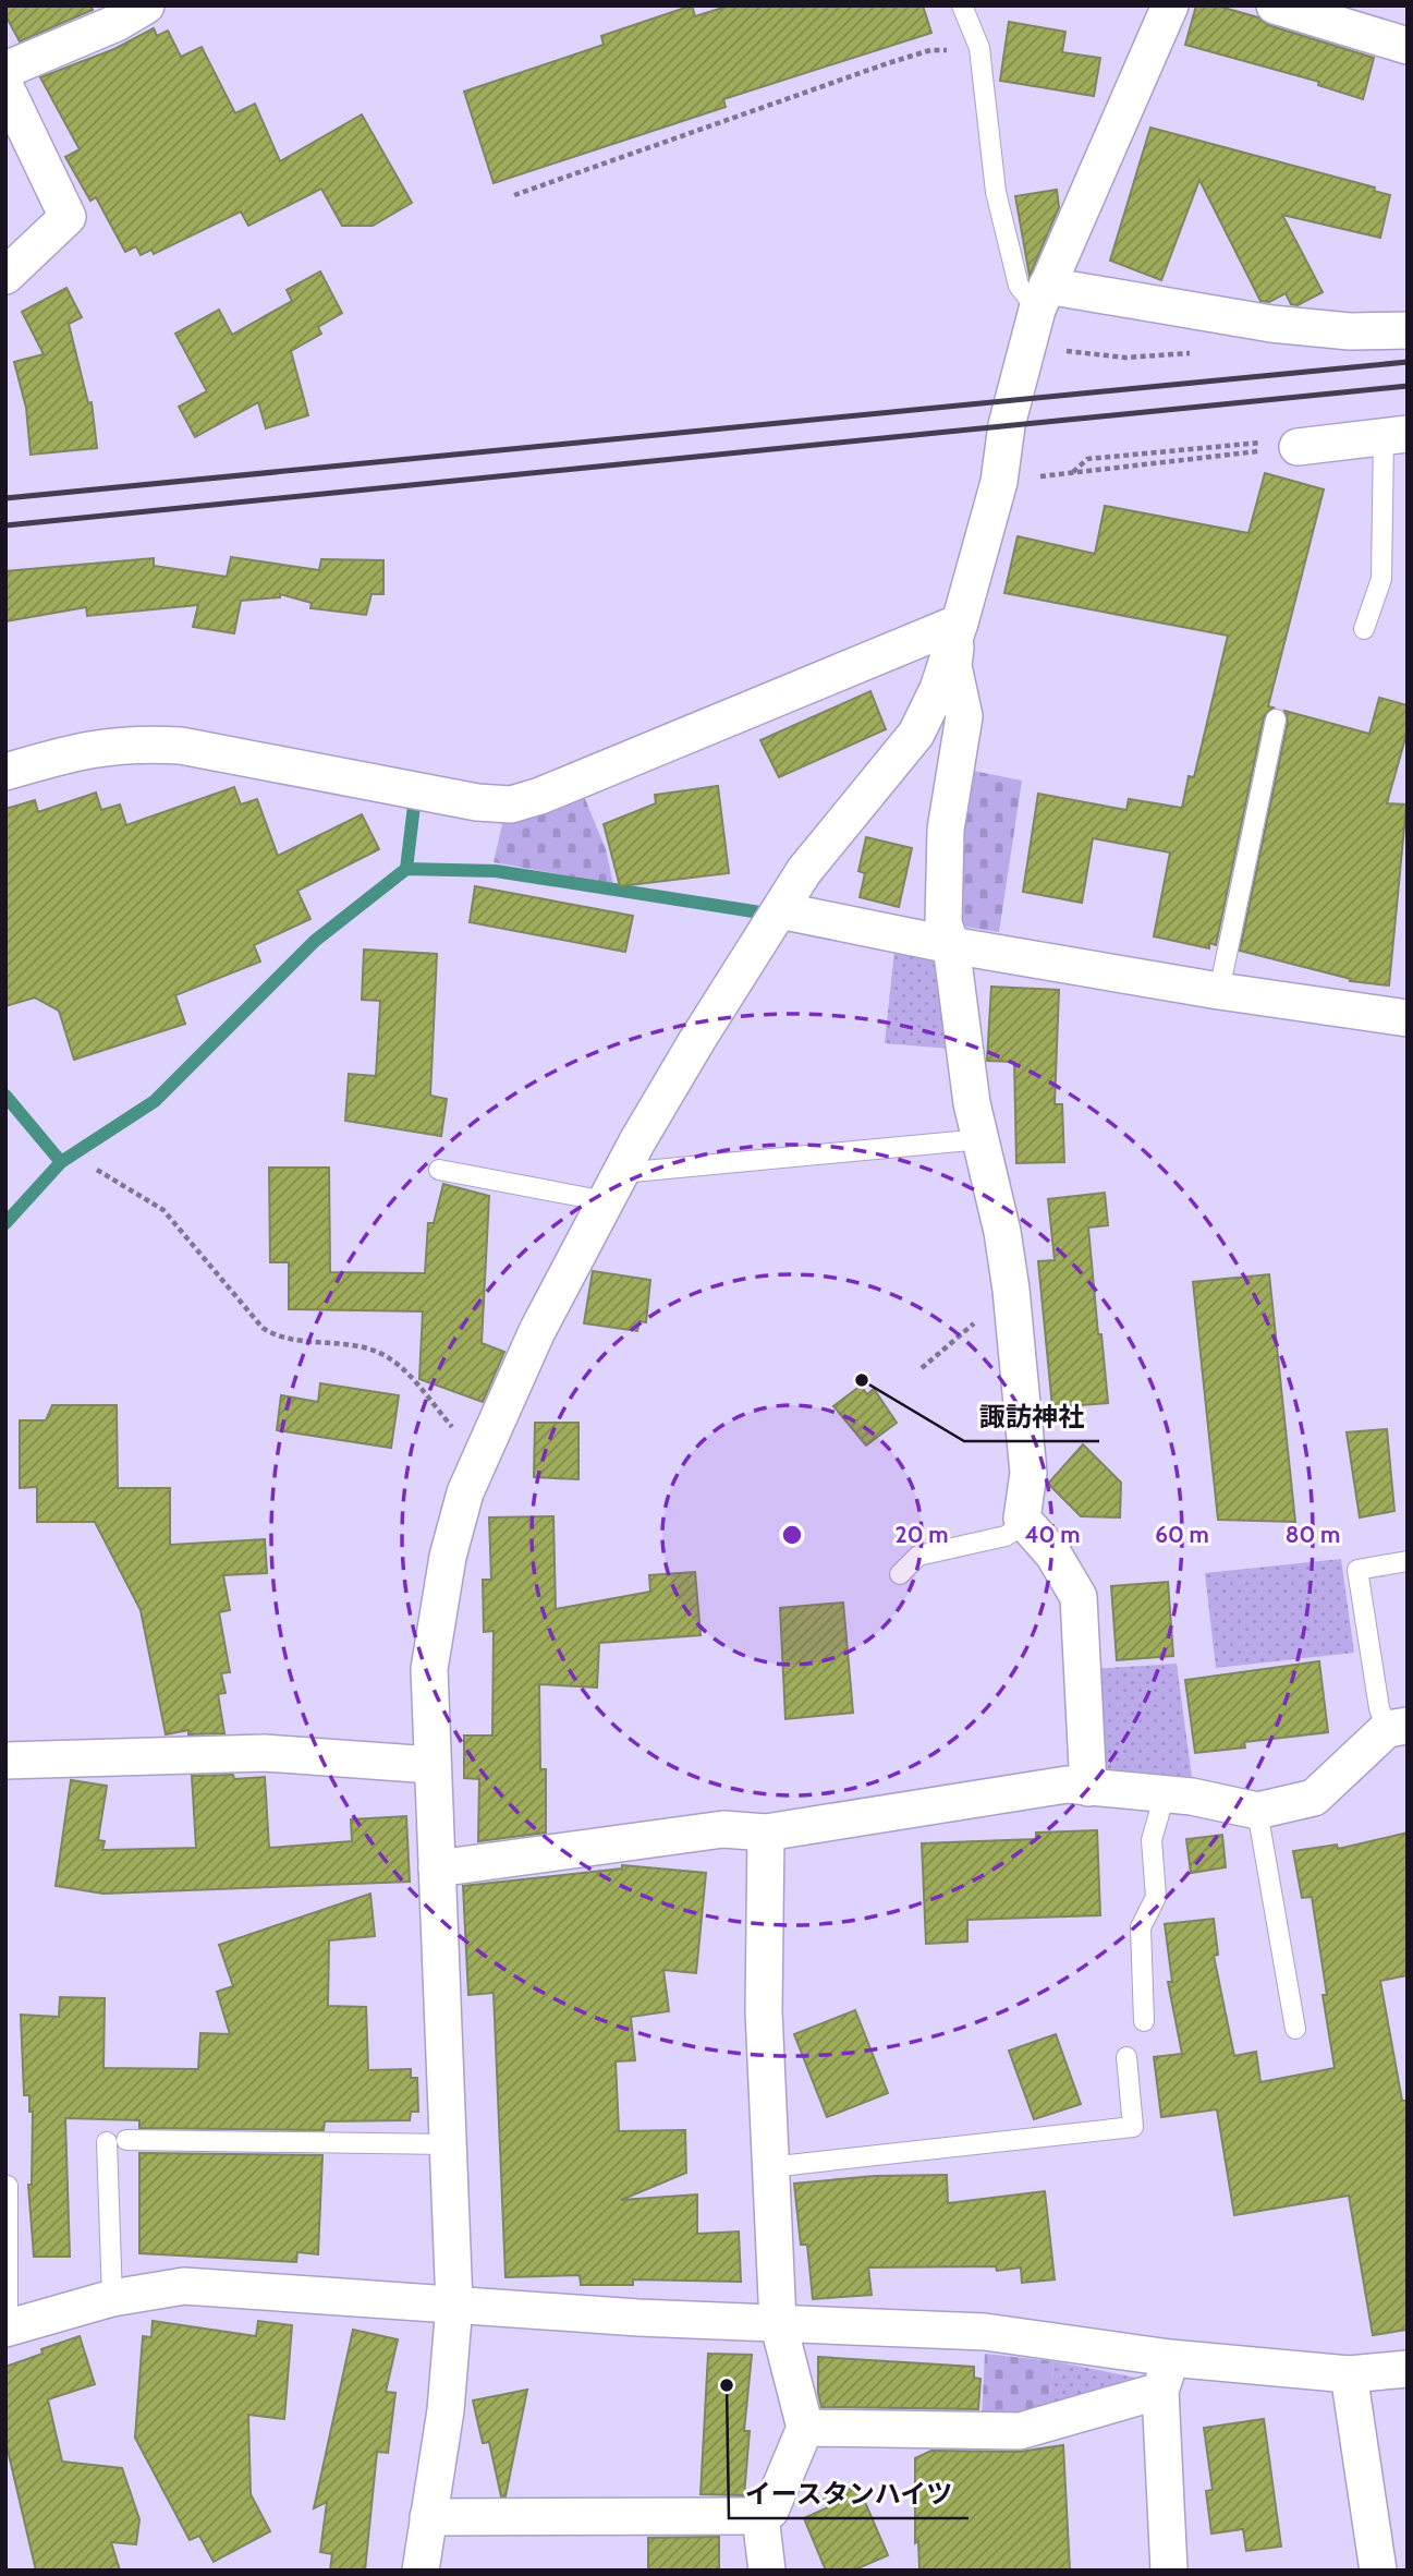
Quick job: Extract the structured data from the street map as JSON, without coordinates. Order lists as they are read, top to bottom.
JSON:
{
  "places": ["諏訪神社", "イースタンハイツ"],
  "rings": [
    "20 m",
    "40 m",
    "60 m",
    "80 m"
  ]
}
